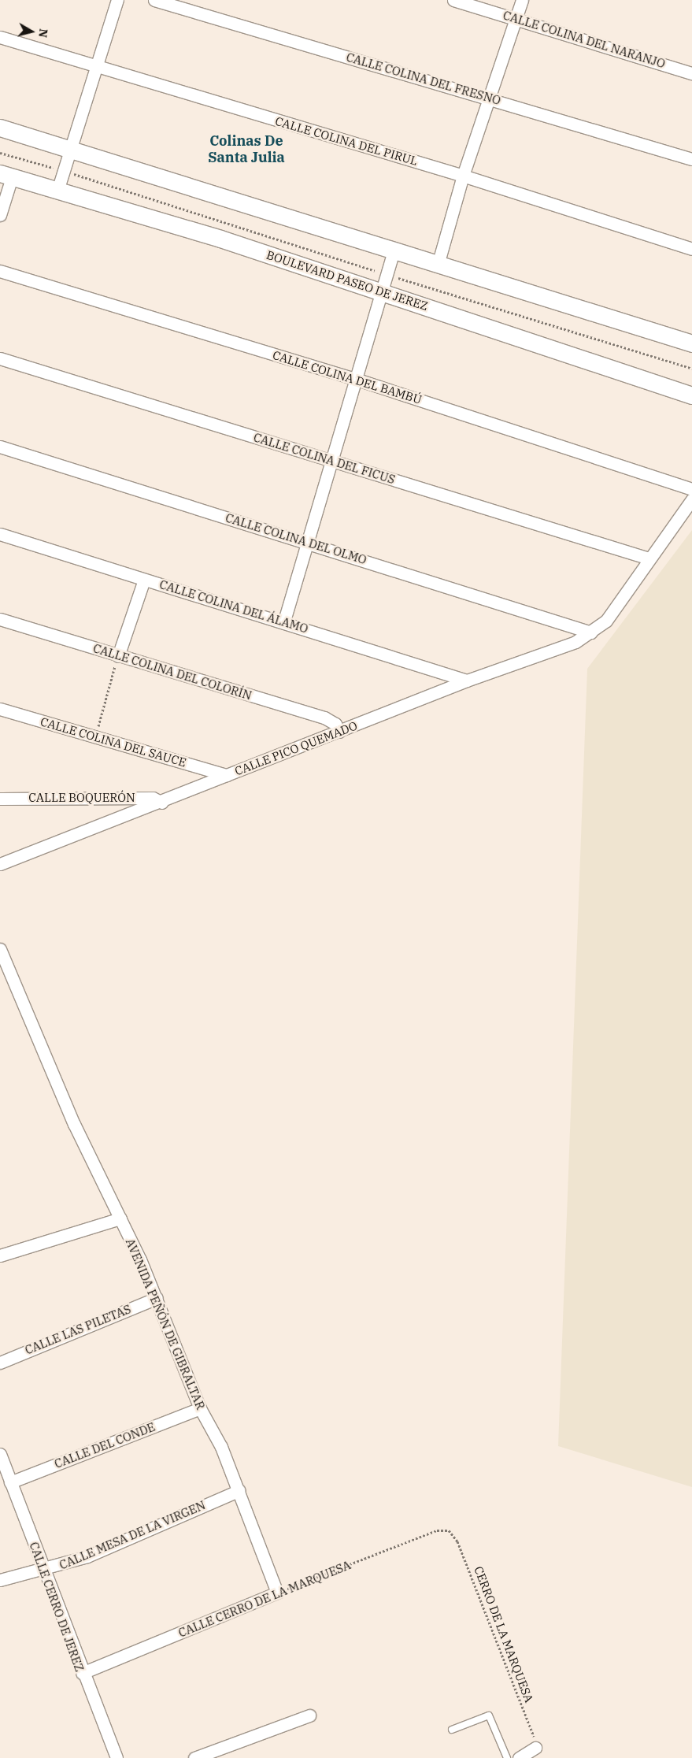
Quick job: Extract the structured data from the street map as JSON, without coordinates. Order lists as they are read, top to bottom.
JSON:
{
  "streets": {
    "main road": ["BOULEVARD PASEO DE JEREZ"],
    "street": [
      "CALLE COLINA DEL NARANJO",
      "CALLE COLINA DEL FRESNO",
      "CALLE COLINA DEL PIRUL",
      "CALLE COLINA DEL BAMBÚ",
      "CALLE COLINA DEL FICUS",
      "CALLE COLINA DEL OLMO",
      "CALLE COLINA DEL ÁLAMO",
      "CALLE COLINA DEL COLORÍN",
      "CALLE COLINA DEL SAUCE",
      "CALLE PICO QUEMADO",
      "CALLE BOQUERÓN",
      "AVENIDA PEÑÓN DE GIBRALTAR",
      "CALLE LAS PILETAS",
      "CALLE DEL CONDE",
      "CALLE MESA DE LA VIRGEN",
      "CALLE CERRO DE LA MARQUESA",
      "CALLE CERRO DE JEREZ"
    ],
    "path": ["CERRO DE LA MARQUESA"]
  },
  "crossings": [
    ["CALLE COLINA DEL FICUS", "CALLE PICO QUEMADO"],
    ["CALLE COLINA DEL OLMO", "CALLE PICO QUEMADO"],
    ["CALLE COLINA DEL ÁLAMO", "CALLE PICO QUEMADO"],
    ["CALLE COLINA DEL COLORÍN", "CALLE PICO QUEMADO"],
    ["CALLE COLINA DEL SAUCE", "CALLE PICO QUEMADO"],
    ["CALLE PICO QUEMADO", "CALLE BOQUERÓN"],
    ["AVENIDA PEÑÓN DE GIBRALTAR", "CALLE LAS PILETAS"],
    ["AVENIDA PEÑÓN DE GIBRALTAR", "CALLE DEL CONDE"],
    ["AVENIDA PEÑÓN DE GIBRALTAR", "CALLE MESA DE LA VIRGEN"],
    ["AVENIDA PEÑÓN DE GIBRALTAR", "CALLE CERRO DE LA MARQUESA"],
    ["CALLE DEL CONDE", "CALLE CERRO DE JEREZ"],
    ["CALLE MESA DE LA VIRGEN", "CALLE CERRO DE JEREZ"],
    ["CALLE CERRO DE LA MARQUESA", "CALLE CERRO DE JEREZ"],
    ["CALLE CERRO DE LA MARQUESA", "CERRO DE LA MARQUESA"]
  ],
  "districts": ["Colinas De Santa Julia"],
  "north": "right"
}
